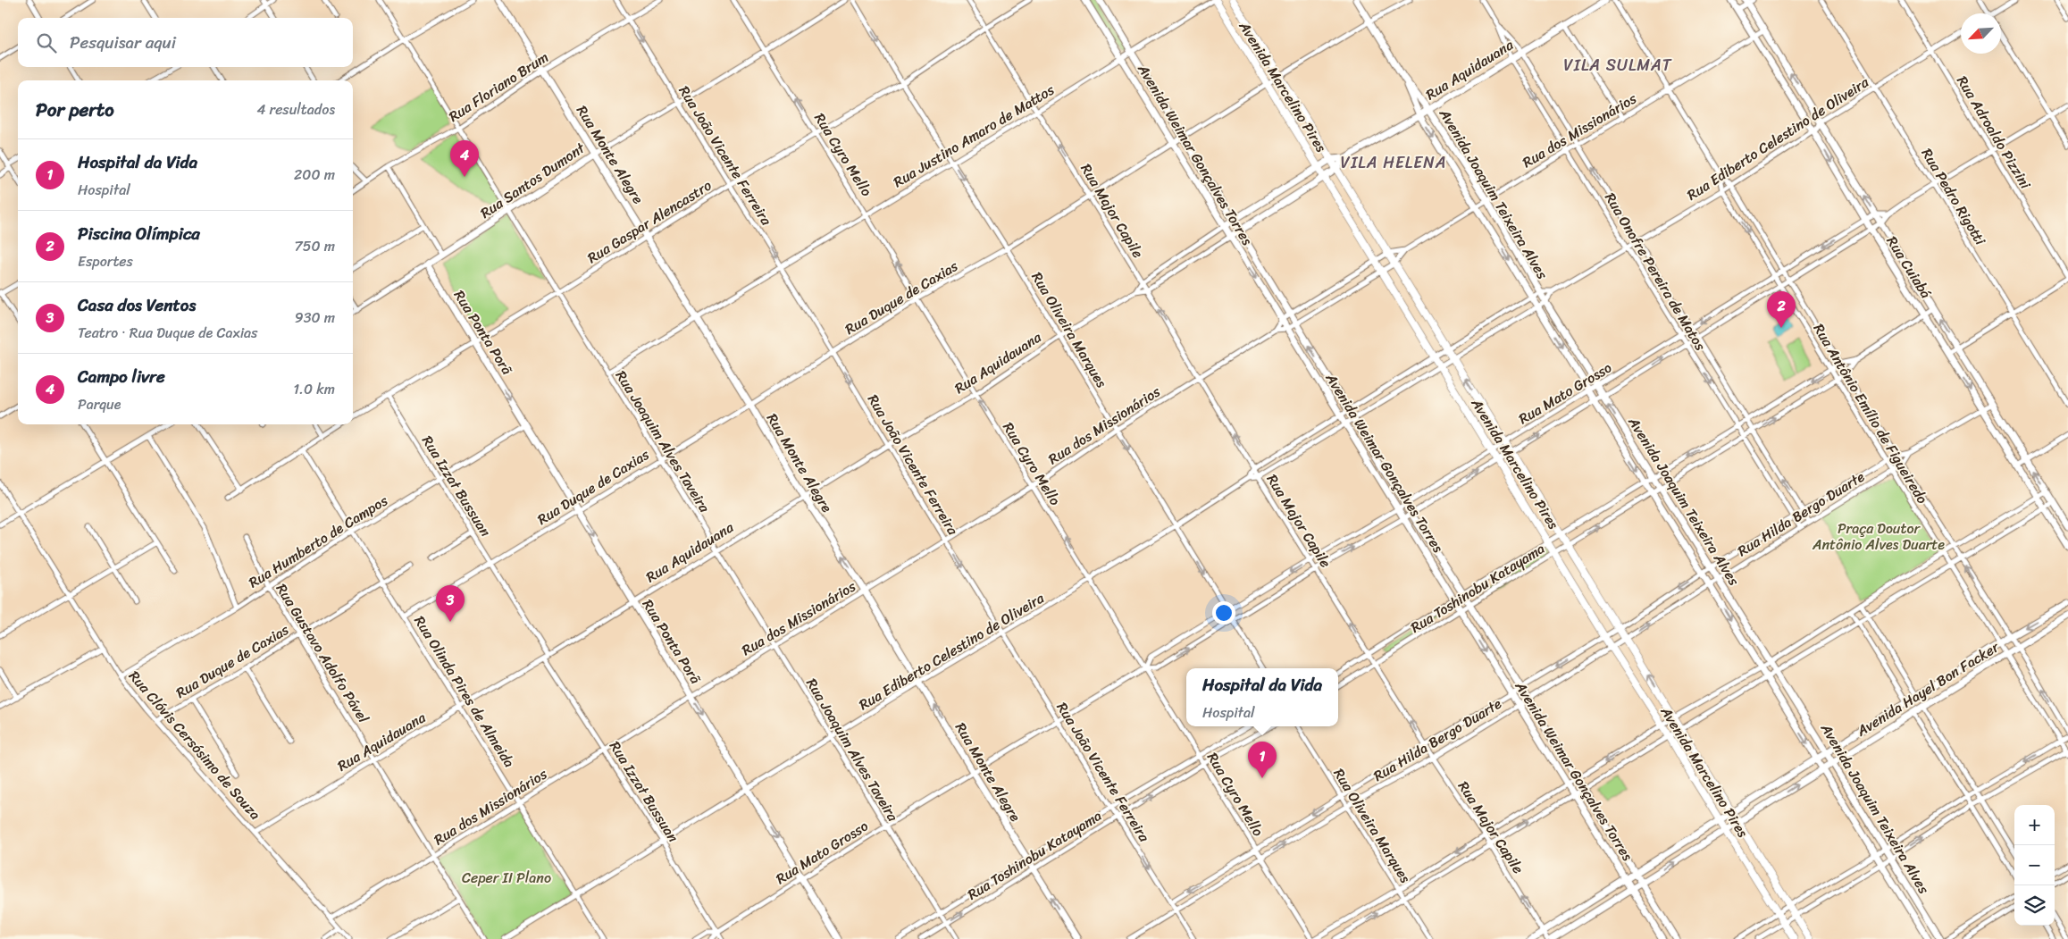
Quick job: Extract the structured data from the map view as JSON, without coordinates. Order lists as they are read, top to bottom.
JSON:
{
  "streets": {
    "main road": [
      "Rua Aquidauana",
      "Avenida Marcelino Pires",
      "Rua Monte Alegre",
      "Avenida Weimar Gonçalves Torres",
      "Rua Santos Dumont",
      "Avenida Joaquim Teixeira Alves",
      "Rua Cuiabá",
      "Rua Ponta Porã",
      "Avenida Hayel Bon Facker"
    ],
    "street": [
      "Rua Floriano Brum",
      "Rua dos Missionários",
      "Rua Adroaldo Pizzini",
      "Rua Justino Amaro de Mattos",
      "Rua Ediberto Celestino de Oliveira",
      "Rua Cyro Mello",
      "Rua João Vicente Ferreira",
      "Rua Pedro Rigotti",
      "Rua Major Capile",
      "Rua Gaspar Alencastro",
      "Rua Onofre Pereira de Matos",
      "Rua Duque de Caxias",
      "Rua Oliveira Marques",
      "Rua Mato Grosso",
      "Rua Antônio Emílio de Figueiredo",
      "Rua Joaquim Alves Taveira",
      "Rua Izzat Bussuan",
      "Rua Hilda Bergo Duarte",
      "Rua Humberto de Campos",
      "Rua Toshinobu Katayama",
      "Rua Gustavo Adolfo Pável",
      "Rua Olinda Pires de Almeida",
      "Rua Clóvis Cersósimo de Souza"
    ]
  },
  "crossings": [
    ["Rua Aquidauana", "Avenida Marcelino Pires"],
    ["Rua Aquidauana", "Rua Monte Alegre"],
    ["Rua Aquidauana", "Rua Cyro Mello"],
    ["Rua Aquidauana", "Avenida Weimar Gonçalves Torres"],
    ["Rua Aquidauana", "Rua João Vicente Ferreira"],
    ["Rua Aquidauana", "Avenida Joaquim Teixeira Alves"],
    ["Rua Aquidauana", "Rua Major Capile"],
    ["Rua Aquidauana", "Rua Onofre Pereira de Matos"],
    ["Rua Aquidauana", "Rua Oliveira Marques"],
    ["Rua Aquidauana", "Rua Ponta Porã"],
    ["Rua Aquidauana", "Rua Joaquim Alves Taveira"],
    ["Rua Aquidauana", "Rua Izzat Bussuan"],
    ["Rua Aquidauana", "Rua Gustavo Adolfo Pável"],
    ["Rua Aquidauana", "Rua Olinda Pires de Almeida"],
    ["Rua Aquidauana", "Rua Clóvis Cersósimo de Souza"],
    ["Rua Floriano Brum", "Rua Monte Alegre"],
    ["Rua Floriano Brum", "Rua João Vicente Ferreira"],
    ["Rua Floriano Brum", "Rua Joaquim Alves Taveira"],
    ["Avenida Marcelino Pires", "Rua dos Missionários"],
    ["Avenida Marcelino Pires", "Rua Justino Amaro de Mattos"],
    ["Avenida Marcelino Pires", "Rua Ediberto Celestino de Oliveira"],
    ["Avenida Marcelino Pires", "Rua Duque de Caxias"],
    ["Avenida Marcelino Pires", "Rua Mato Grosso"],
    ["Avenida Marcelino Pires", "Rua Hilda Bergo Duarte"],
    ["Avenida Marcelino Pires", "Rua Toshinobu Katayama"],
    ["Avenida Marcelino Pires", "Avenida Hayel Bon Facker"],
    ["Rua dos Missionários", "Rua Monte Alegre"],
    ["Rua dos Missionários", "Rua Cyro Mello"],
    ["Rua dos Missionários", "Avenida Weimar Gonçalves Torres"],
    ["Rua dos Missionários", "Rua João Vicente Ferreira"],
    ["Rua dos Missionários", "Avenida Joaquim Teixeira Alves"],
    ["Rua dos Missionários", "Rua Major Capile"],
    ["Rua dos Missionários", "Rua Cuiabá"],
    ["Rua dos Missionários", "Rua Onofre Pereira de Matos"],
    ["Rua dos Missionários", "Rua Oliveira Marques"],
    ["Rua dos Missionários", "Rua Ponta Porã"],
    ["Rua dos Missionários", "Rua Antônio Emílio de Figueiredo"],
    ["Rua dos Missionários", "Rua Joaquim Alves Taveira"],
    ["Rua dos Missionários", "Rua Izzat Bussuan"],
    ["Rua dos Missionários", "Rua Gustavo Adolfo Pável"],
    ["Rua dos Missionários", "Rua Olinda Pires de Almeida"],
    ["Rua dos Missionários", "Rua Clóvis Cersósimo de Souza"],
    ["Rua Adroaldo Pizzini", "Rua Ediberto Celestino de Oliveira"],
    ["Rua Adroaldo Pizzini", "Rua Mato Grosso"],
    ["Rua Justino Amaro de Mattos", "Rua Monte Alegre"],
    ["Rua Justino Amaro de Mattos", "Rua Cyro Mello"],
    ["Rua Justino Amaro de Mattos", "Avenida Weimar Gonçalves Torres"],
    ["Rua Justino Amaro de Mattos", "Rua João Vicente Ferreira"],
    ["Rua Justino Amaro de Mattos", "Rua Major Capile"],
    ["Rua Justino Amaro de Mattos", "Rua Oliveira Marques"],
    ["Rua Justino Amaro de Mattos", "Rua Joaquim Alves Taveira"],
    ["Rua Ediberto Celestino de Oliveira", "Rua Monte Alegre"],
    ["Rua Ediberto Celestino de Oliveira", "Rua Cyro Mello"],
    ["Rua Ediberto Celestino de Oliveira", "Avenida Weimar Gonçalves Torres"],
    ["Rua Ediberto Celestino de Oliveira", "Rua João Vicente Ferreira"],
    ["Rua Ediberto Celestino de Oliveira", "Avenida Joaquim Teixeira Alves"],
    ["Rua Ediberto Celestino de Oliveira", "Rua Pedro Rigotti"],
    ["Rua Ediberto Celestino de Oliveira", "Rua Major Capile"],
    ["Rua Ediberto Celestino de Oliveira", "Rua Cuiabá"],
    ["Rua Ediberto Celestino de Oliveira", "Rua Onofre Pereira de Matos"],
    ["Rua Ediberto Celestino de Oliveira", "Rua Oliveira Marques"],
    ["Rua Ediberto Celestino de Oliveira", "Rua Ponta Porã"],
    ["Rua Ediberto Celestino de Oliveira", "Rua Antônio Emílio de Figueiredo"],
    ["Rua Ediberto Celestino de Oliveira", "Rua Joaquim Alves Taveira"],
    ["Rua Ediberto Celestino de Oliveira", "Rua Izzat Bussuan"],
    ["Rua Ediberto Celestino de Oliveira", "Rua Olinda Pires de Almeida"],
    ["Rua Monte Alegre", "Rua Santos Dumont"],
    ["Rua Monte Alegre", "Rua Gaspar Alencastro"],
    ["Rua Monte Alegre", "Rua Duque de Caxias"],
    ["Rua Monte Alegre", "Rua Mato Grosso"],
    ["Rua Monte Alegre", "Rua Toshinobu Katayama"],
    ["Rua Cyro Mello", "Rua Santos Dumont"],
    ["Rua Cyro Mello", "Rua Gaspar Alencastro"],
    ["Rua Cyro Mello", "Rua Duque de Caxias"],
    ["Rua Cyro Mello", "Rua Mato Grosso"],
    ["Rua Cyro Mello", "Rua Hilda Bergo Duarte"],
    ["Rua Cyro Mello", "Rua Toshinobu Katayama"],
    ["Avenida Weimar Gonçalves Torres", "Rua Duque de Caxias"],
    ["Avenida Weimar Gonçalves Torres", "Rua Mato Grosso"],
    ["Avenida Weimar Gonçalves Torres", "Rua Hilda Bergo Duarte"],
    ["Avenida Weimar Gonçalves Torres", "Rua Toshinobu Katayama"],
    ["Avenida Weimar Gonçalves Torres", "Avenida Hayel Bon Facker"],
    ["Rua João Vicente Ferreira", "Rua Santos Dumont"],
    ["Rua João Vicente Ferreira", "Rua Gaspar Alencastro"],
    ["Rua João Vicente Ferreira", "Rua Duque de Caxias"],
    ["Rua João Vicente Ferreira", "Rua Mato Grosso"],
    ["Rua João Vicente Ferreira", "Rua Hilda Bergo Duarte"],
    ["Rua João Vicente Ferreira", "Rua Toshinobu Katayama"],
    ["Rua Santos Dumont", "Rua Ponta Porã"],
    ["Rua Santos Dumont", "Rua Joaquim Alves Taveira"],
    ["Avenida Joaquim Teixeira Alves", "Rua Duque de Caxias"],
    ["Avenida Joaquim Teixeira Alves", "Rua Mato Grosso"],
    ["Avenida Joaquim Teixeira Alves", "Rua Hilda Bergo Duarte"],
    ["Avenida Joaquim Teixeira Alves", "Rua Toshinobu Katayama"],
    ["Avenida Joaquim Teixeira Alves", "Avenida Hayel Bon Facker"],
    ["Rua Pedro Rigotti", "Rua Mato Grosso"],
    ["Rua Major Capile", "Rua Gaspar Alencastro"],
    ["Rua Major Capile", "Rua Duque de Caxias"],
    ["Rua Major Capile", "Rua Mato Grosso"],
    ["Rua Major Capile", "Rua Hilda Bergo Duarte"],
    ["Rua Major Capile", "Rua Toshinobu Katayama"],
    ["Rua Major Capile", "Avenida Hayel Bon Facker"],
    ["Rua Gaspar Alencastro", "Rua Oliveira Marques"],
    ["Rua Gaspar Alencastro", "Rua Ponta Porã"],
    ["Rua Gaspar Alencastro", "Rua Joaquim Alves Taveira"],
    ["Rua Gaspar Alencastro", "Rua Izzat Bussuan"],
    ["Rua Cuiabá", "Rua Mato Grosso"],
    ["Rua Cuiabá", "Rua Hilda Bergo Duarte"],
    ["Rua Cuiabá", "Rua Toshinobu Katayama"],
    ["Rua Onofre Pereira de Matos", "Rua Mato Grosso"],
    ["Rua Onofre Pereira de Matos", "Rua Hilda Bergo Duarte"],
    ["Rua Onofre Pereira de Matos", "Rua Toshinobu Katayama"],
    ["Rua Duque de Caxias", "Rua Oliveira Marques"],
    ["Rua Duque de Caxias", "Rua Ponta Porã"],
    ["Rua Duque de Caxias", "Rua Joaquim Alves Taveira"],
    ["Rua Duque de Caxias", "Rua Izzat Bussuan"],
    ["Rua Duque de Caxias", "Rua Gustavo Adolfo Pável"],
    ["Rua Duque de Caxias", "Rua Olinda Pires de Almeida"],
    ["Rua Duque de Caxias", "Rua Clóvis Cersósimo de Souza"],
    ["Rua Oliveira Marques", "Rua Mato Grosso"],
    ["Rua Oliveira Marques", "Rua Hilda Bergo Duarte"],
    ["Rua Ponta Porã", "Rua Mato Grosso"],
    ["Rua Ponta Porã", "Rua Humberto de Campos"],
    ["Rua Mato Grosso", "Rua Antônio Emílio de Figueiredo"],
    ["Rua Mato Grosso", "Rua Joaquim Alves Taveira"],
    ["Rua Mato Grosso", "Rua Izzat Bussuan"],
    ["Rua Antônio Emílio de Figueiredo", "Rua Hilda Bergo Duarte"],
    ["Rua Antônio Emílio de Figueiredo", "Rua Toshinobu Katayama"],
    ["Rua Antônio Emílio de Figueiredo", "Avenida Hayel Bon Facker"],
    ["Rua Joaquim Alves Taveira", "Rua Toshinobu Katayama"],
    ["Rua Izzat Bussuan", "Rua Humberto de Campos"],
    ["Rua Humberto de Campos", "Rua Gustavo Adolfo Pável"],
    ["Rua Humberto de Campos", "Rua Olinda Pires de Almeida"],
    ["Rua Humberto de Campos", "Rua Clóvis Cersósimo de Souza"]
  ],
  "one_way": [
    "Rua Cyro Mello",
    "Rua João Vicente Ferreira",
    "Rua Major Capile",
    "Rua Oliveira Marques",
    "Rua Ponta Porã"
  ],
  "districts": ["VILA SULMAT", "VILA HELENA"],
  "parks": ["Praça Doutor Antônio Alves Duarte", "Ceper II Plano"],
  "north": "bottom left",
  "page": {
    "search": "Pesquisar aqui",
    "heading": ["Por perto", "4 resultados"],
    "list": [
      {
        "mark": "1",
        "name": "Hospital da Vida",
        "note": "Hospital",
        "value": "200 m"
      },
      {
        "mark": "2",
        "name": "Piscina Olímpica",
        "note": "Esportes",
        "value": "750 m"
      },
      {
        "mark": "3",
        "name": "Casa dos Ventos",
        "note": "Teatro · Rua Duque de Caxias",
        "value": "930 m"
      },
      {
        "mark": "4",
        "name": "Campo livre",
        "note": "Parque",
        "value": "1.0 km"
      }
    ],
    "pins": [
      "4",
      "2",
      "3",
      "1"
    ],
    "popup": ["Hospital da Vida", "Hospital"],
    "map_buttons": ["+", "−"]
  }
}
